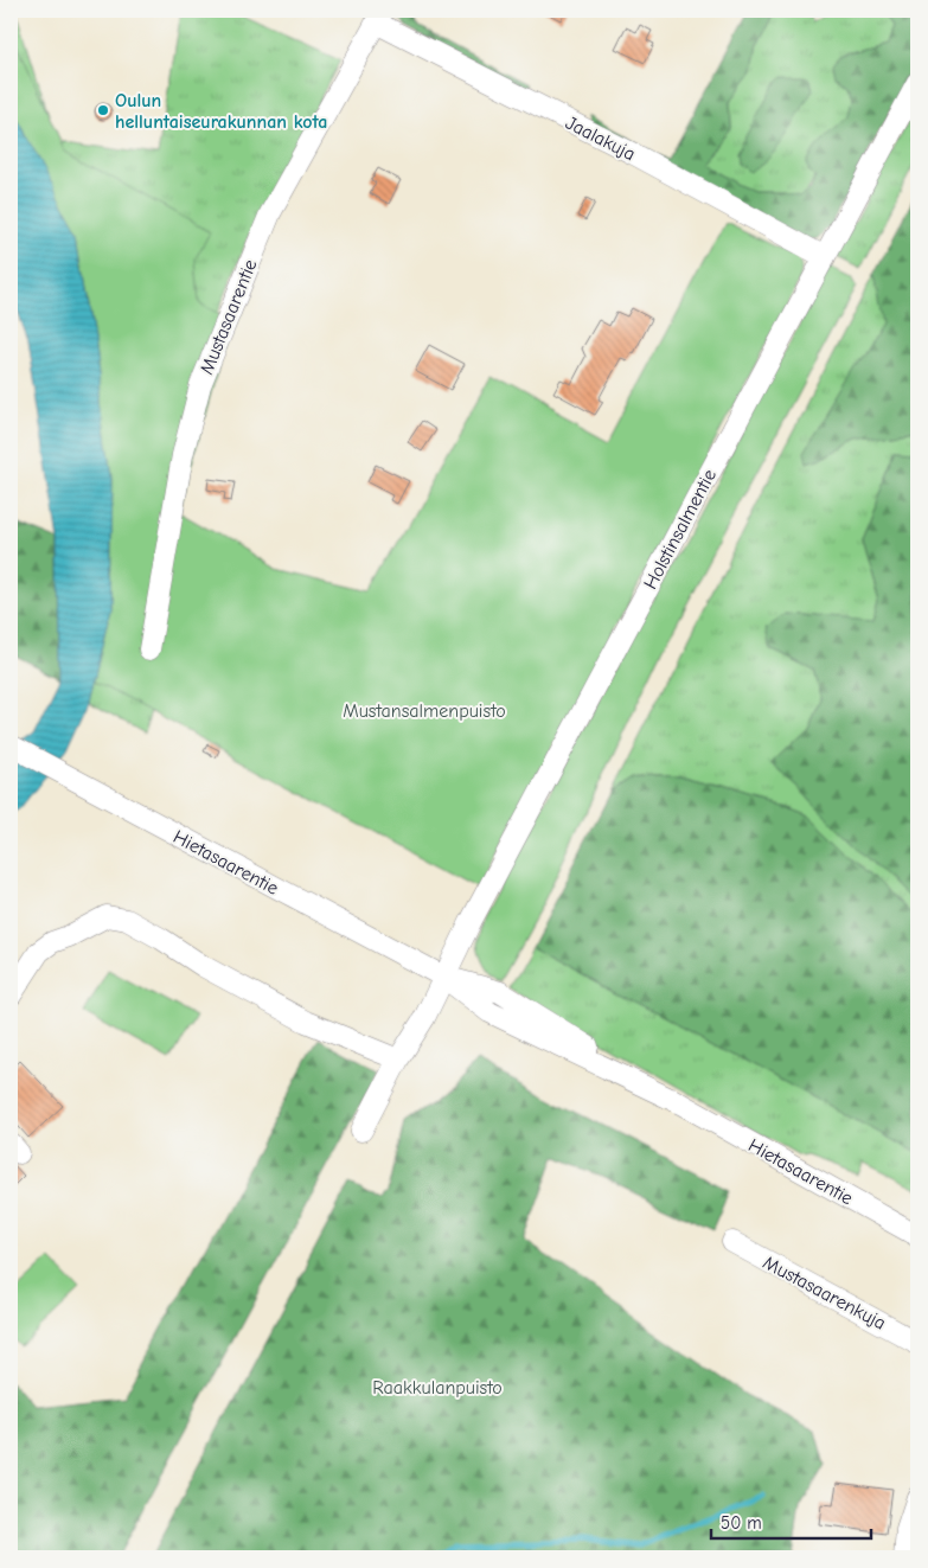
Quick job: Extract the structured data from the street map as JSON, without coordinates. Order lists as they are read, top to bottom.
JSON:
{
  "streets": {
    "street": [
      "Jaalakuja",
      "Mustasaarentie",
      "Holstinsalmentie",
      "Hietasaarentie",
      "Mustasaarenkuja"
    ]
  },
  "crossings": [
    ["Jaalakuja", "Mustasaarentie"],
    ["Jaalakuja", "Holstinsalmentie"],
    ["Holstinsalmentie", "Hietasaarentie"]
  ],
  "parks": ["Mustansalmenpuisto", "Raakkulanpuisto"],
  "places": ["Oulun helluntaiseurakunnan kota"],
  "scale_bar": "50 m"
}
